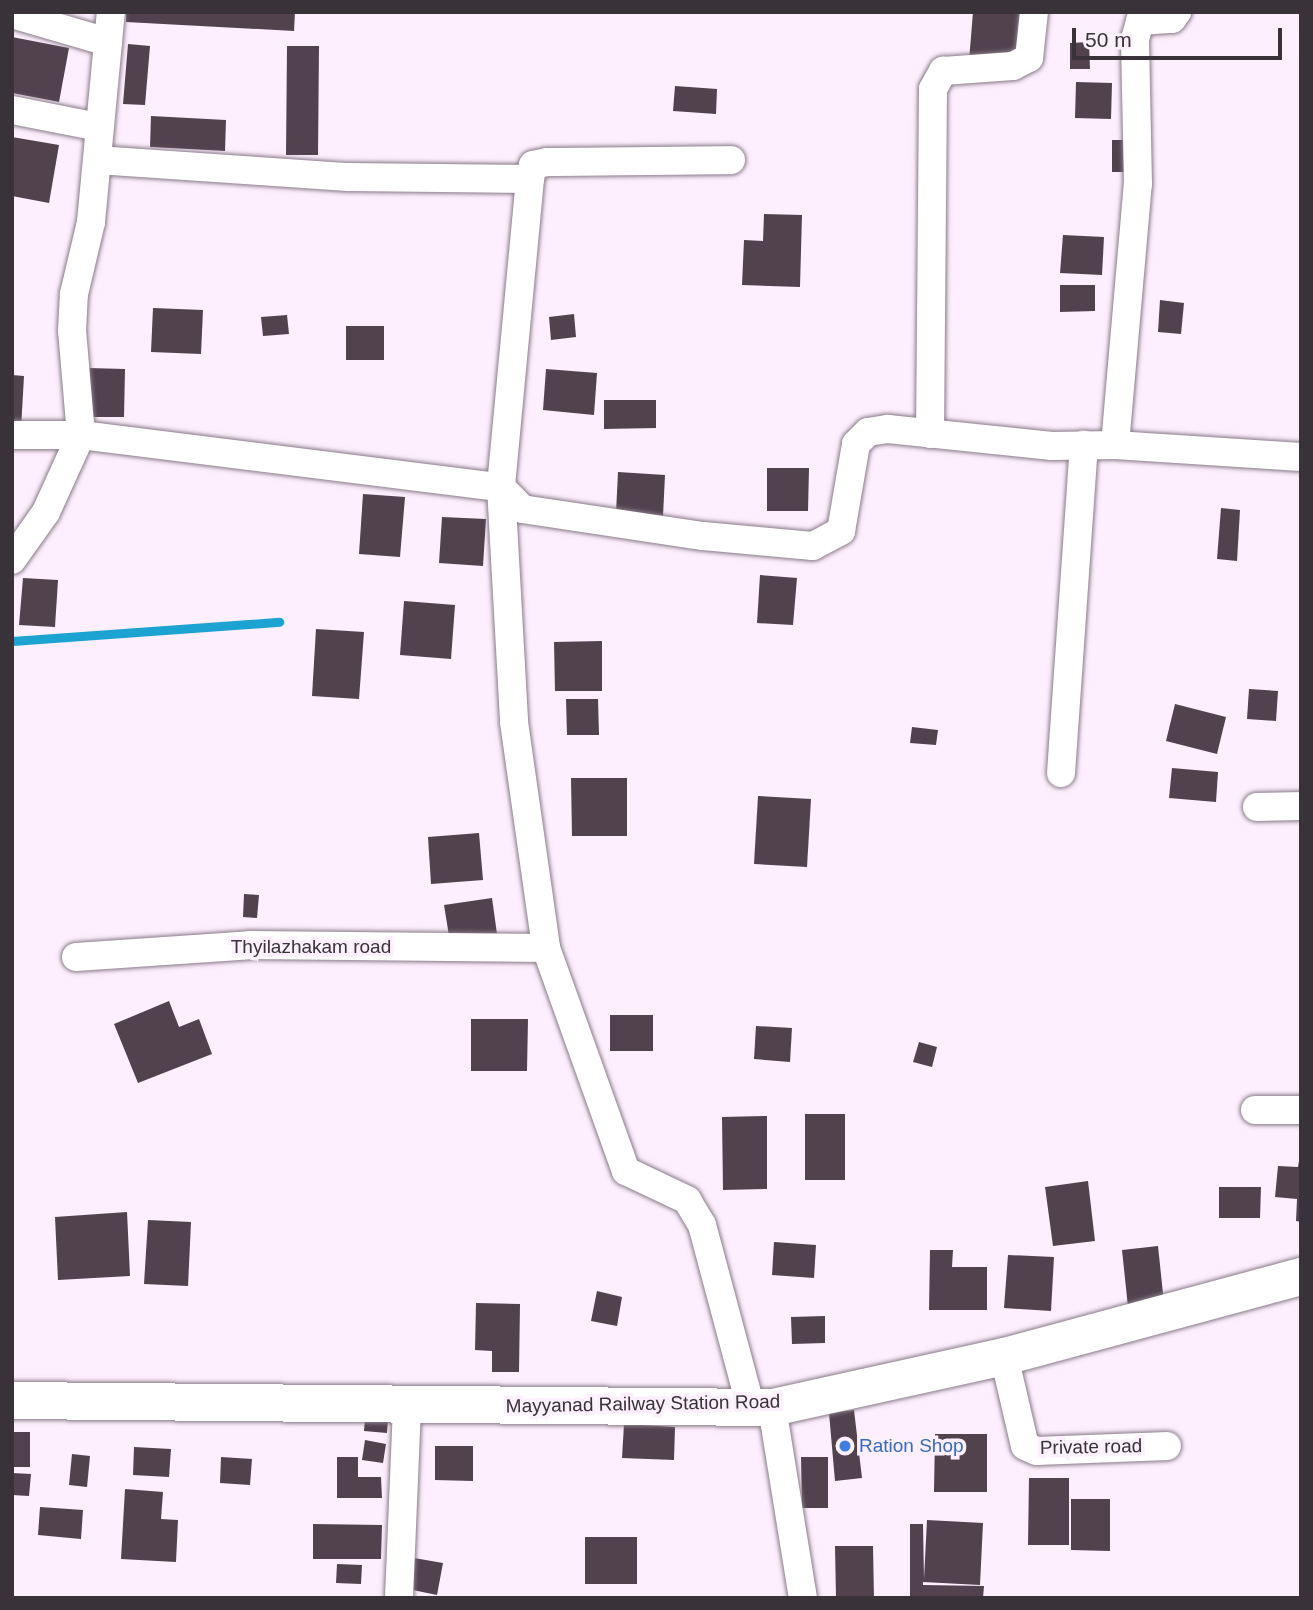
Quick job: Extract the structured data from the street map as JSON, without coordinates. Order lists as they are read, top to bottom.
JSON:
{
  "streets": {
    "main road": ["Mayyanad Railway Station Road"],
    "street": ["Thyilazhakam road", "Private road"]
  },
  "crossings": [
    ["Mayyanad Railway Station Road", "Private road"]
  ],
  "places": ["Ration Shop"],
  "scale_bar": "50 m"
}
